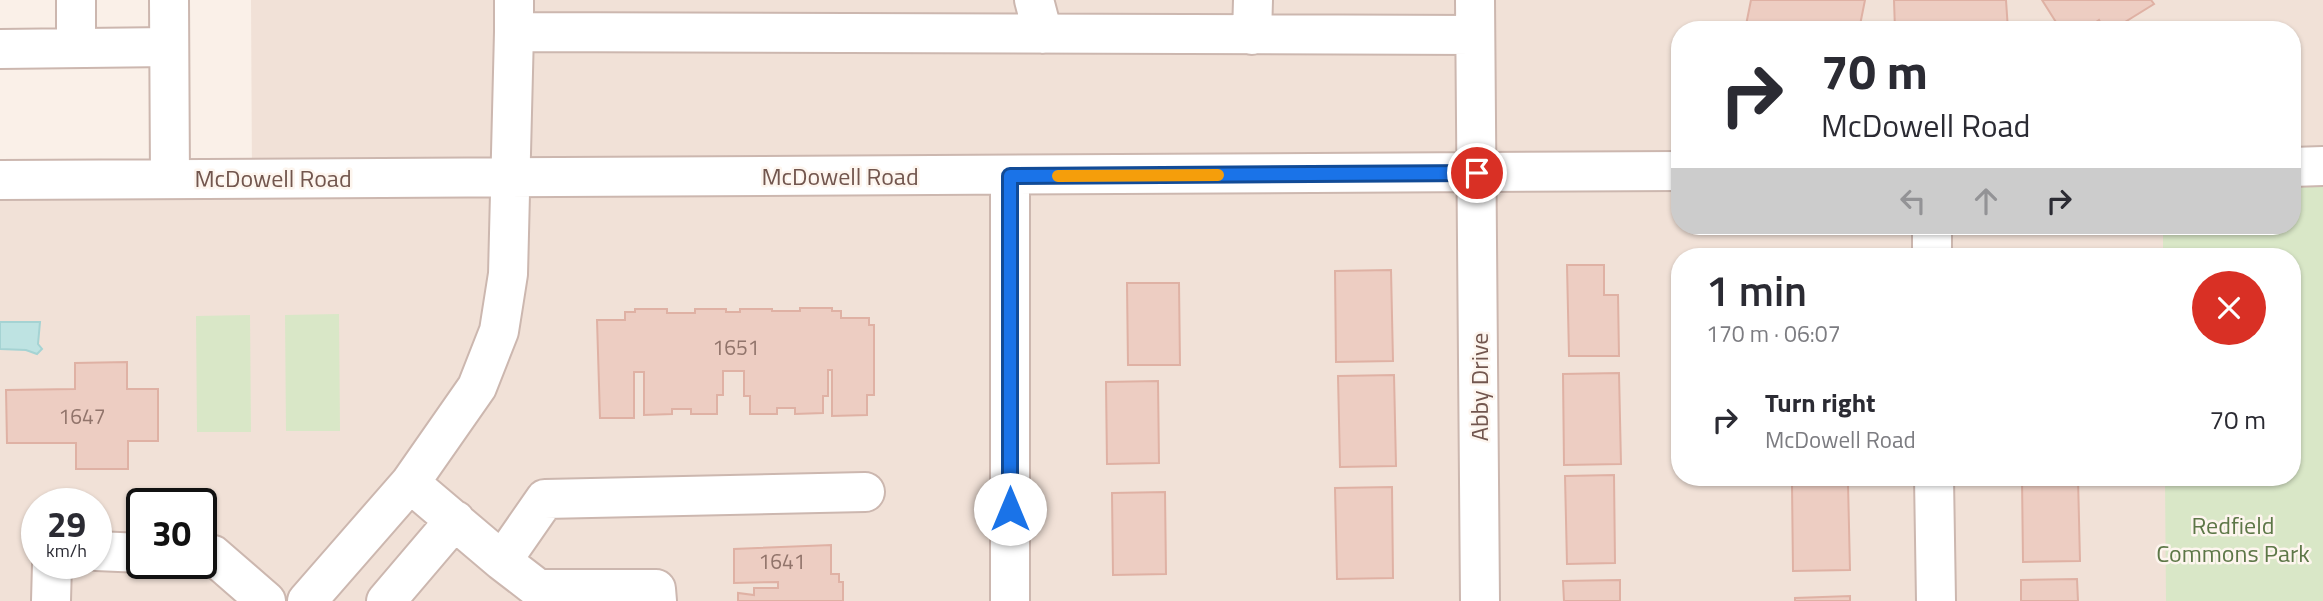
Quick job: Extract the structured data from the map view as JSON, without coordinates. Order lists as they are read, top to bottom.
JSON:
{
  "streets": {
    "street": ["McDowell Road", "Abby Drive"]
  },
  "crossings": [
    ["McDowell Road", "Abby Drive"]
  ],
  "parks": ["Redfield Commons Park"],
  "house_numbers": ["1651", "1647", "1641"],
  "page": {
    "turn": ["70 m", "McDowell Road"],
    "heading": ["1 min", "170 m · 06:07"],
    "list": [
      {
        "name": "Turn right",
        "note": "McDowell Road",
        "value": "70 m"
      }
    ],
    "speed": "29 km/h",
    "limit": "30"
  }
}
